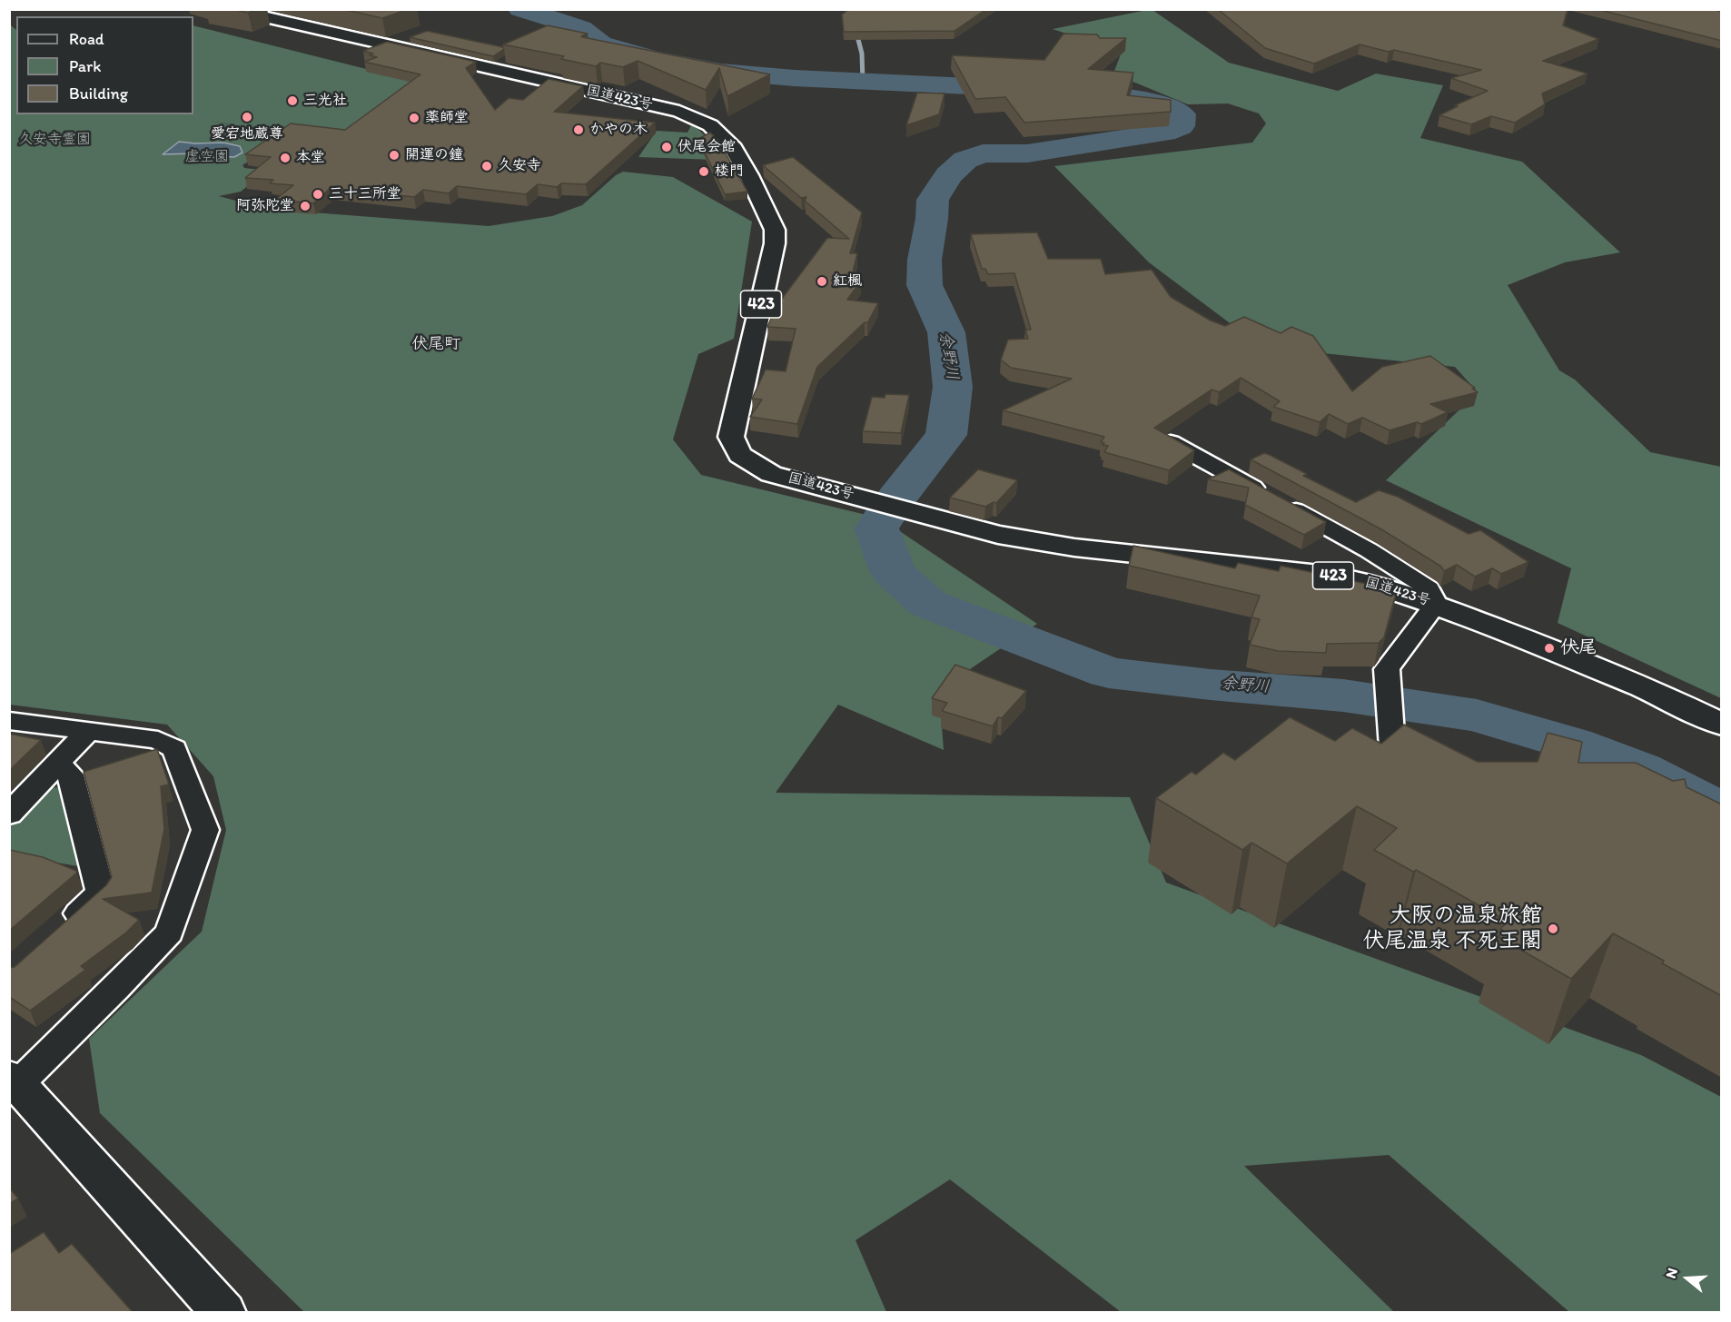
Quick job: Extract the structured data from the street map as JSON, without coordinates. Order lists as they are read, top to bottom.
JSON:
{
  "streets": {
    "main road": ["国道423号", "423"]
  },
  "districts": ["伏尾町"],
  "water": ["余野川"],
  "parks": ["久安寺霊園", "虚空園"],
  "places": [
    "三光社",
    "愛宕地蔵尊",
    "薬師堂",
    "かやの木",
    "伏尾会館",
    "開運の鐘",
    "本堂",
    "久安寺",
    "楼門",
    "三十三所堂",
    "阿弥陀堂",
    "紅楓",
    "伏尾",
    "大阪の温泉旅館 伏尾温泉 不死王閣"
  ],
  "legend": ["Road", "Park", "Building"],
  "north": "left"
}
